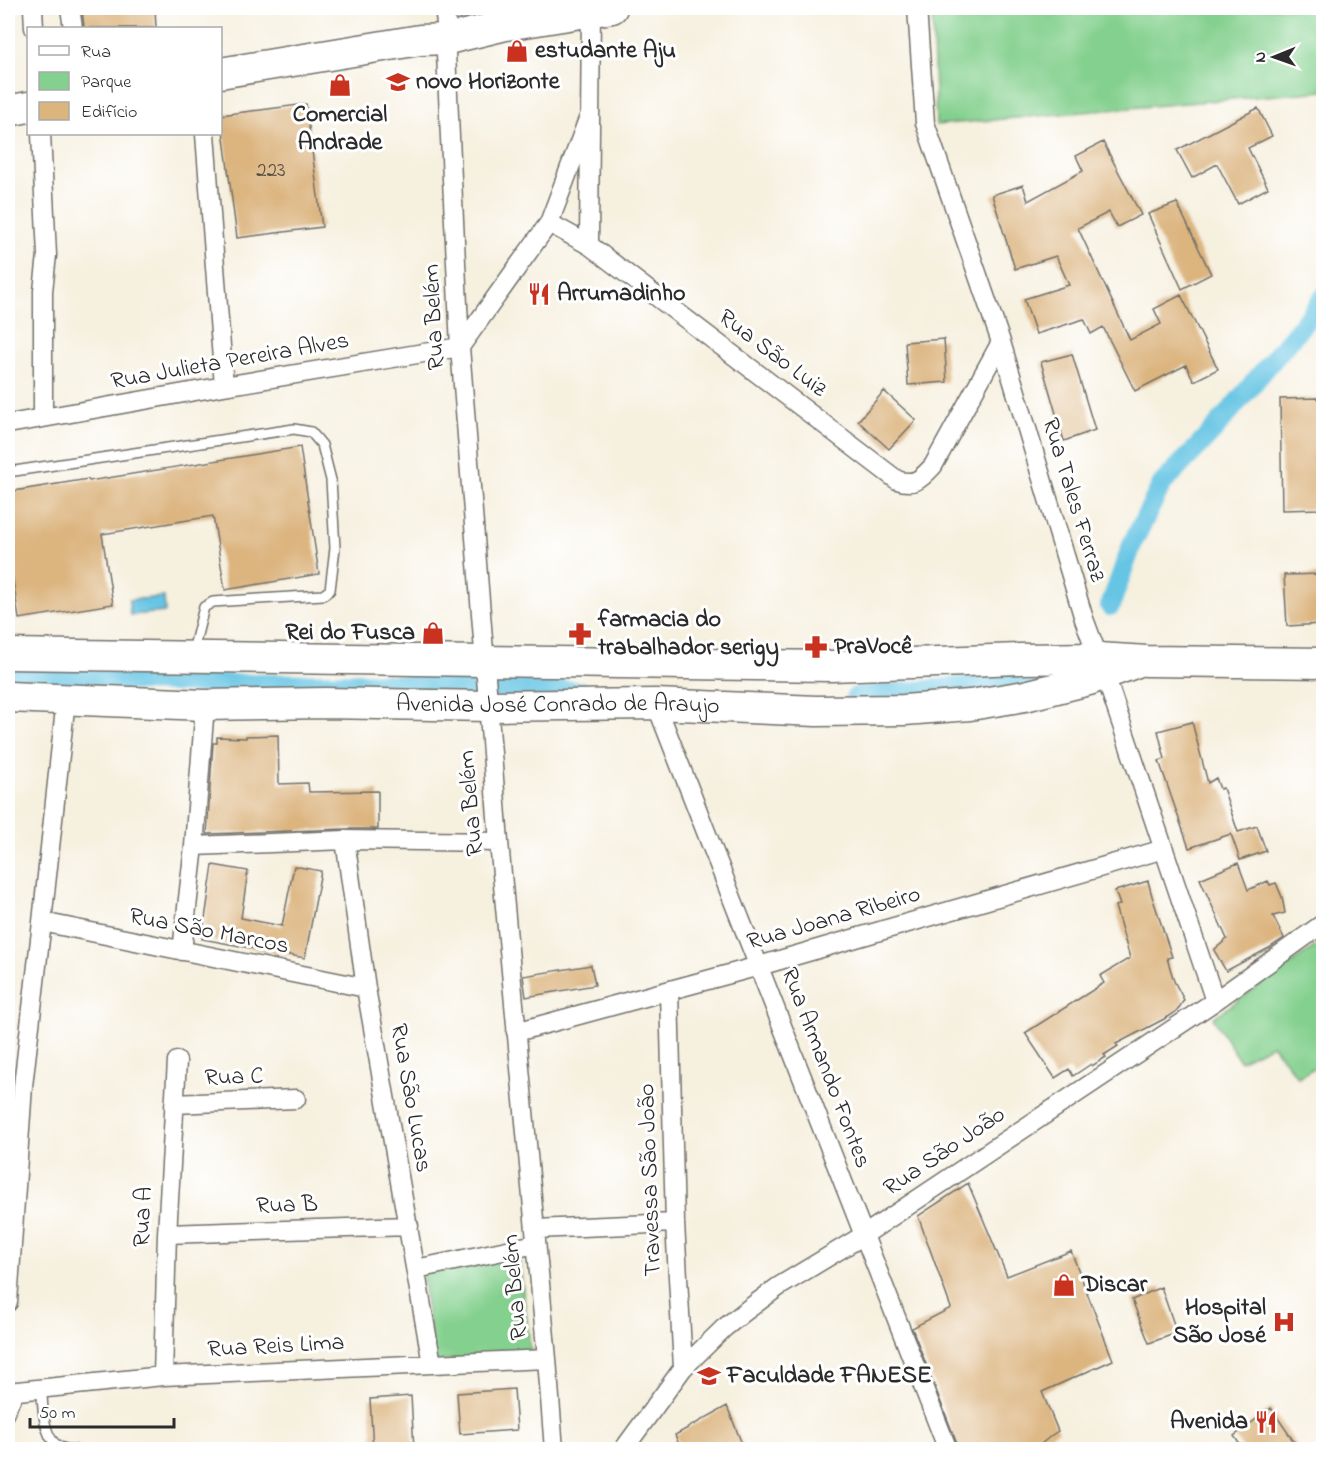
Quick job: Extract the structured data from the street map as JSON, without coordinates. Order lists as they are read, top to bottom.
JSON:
{
  "streets": {
    "main road": ["Avenida José Conrado de Araujo"],
    "street": [
      "Rua Belém",
      "Rua São Luiz",
      "Rua Julieta Pereira Alves",
      "Rua Tales Ferraz",
      "Rua Joana Ribeiro",
      "Rua São Marcos",
      "Rua Armando Fontes",
      "Rua C",
      "Rua São Lucas",
      "Rua São João",
      "Travessa São João",
      "Rua B",
      "Rua A",
      "Rua Reis Lima"
    ]
  },
  "crossings": [
    ["Rua Belém", "Rua Julieta Pereira Alves"],
    ["Rua Belém", "Avenida José Conrado de Araujo"],
    ["Rua Belém", "Rua Joana Ribeiro"],
    ["Rua Belém", "Rua Reis Lima"],
    ["Rua São Luiz", "Rua Tales Ferraz"],
    ["Rua Tales Ferraz", "Avenida José Conrado de Araujo"],
    ["Rua Tales Ferraz", "Rua Joana Ribeiro"],
    ["Rua Tales Ferraz", "Rua São João"],
    ["Avenida José Conrado de Araujo", "Rua Armando Fontes"],
    ["Rua Joana Ribeiro", "Rua Armando Fontes"],
    ["Rua Joana Ribeiro", "Travessa São João"],
    ["Rua São Marcos", "Rua São Lucas"],
    ["Rua Armando Fontes", "Rua São João"],
    ["Rua C", "Rua A"],
    ["Rua São Lucas", "Rua B"],
    ["Rua São Lucas", "Rua Reis Lima"],
    ["Rua São João", "Travessa São João"],
    ["Rua B", "Rua A"],
    ["Rua A", "Rua Reis Lima"]
  ],
  "places": {
    "shop": [
      "estudante Aju",
      "Comercial Andrade",
      "Rei do Fusca",
      "Discar"
    ],
    "school or university": ["novo Horizonte", "Faculdade FANESE"],
    "restaurant": ["Arrumadinho", "Avenida"],
    "pharmacy": ["farmacia do trabalhador serigy", "PraVocê"],
    "hospital": ["Hospital São José"]
  },
  "house_numbers": ["223"],
  "legend": ["Rua", "Parque", "Edifício"],
  "scale_bar": "50 m",
  "north": "left"
}
